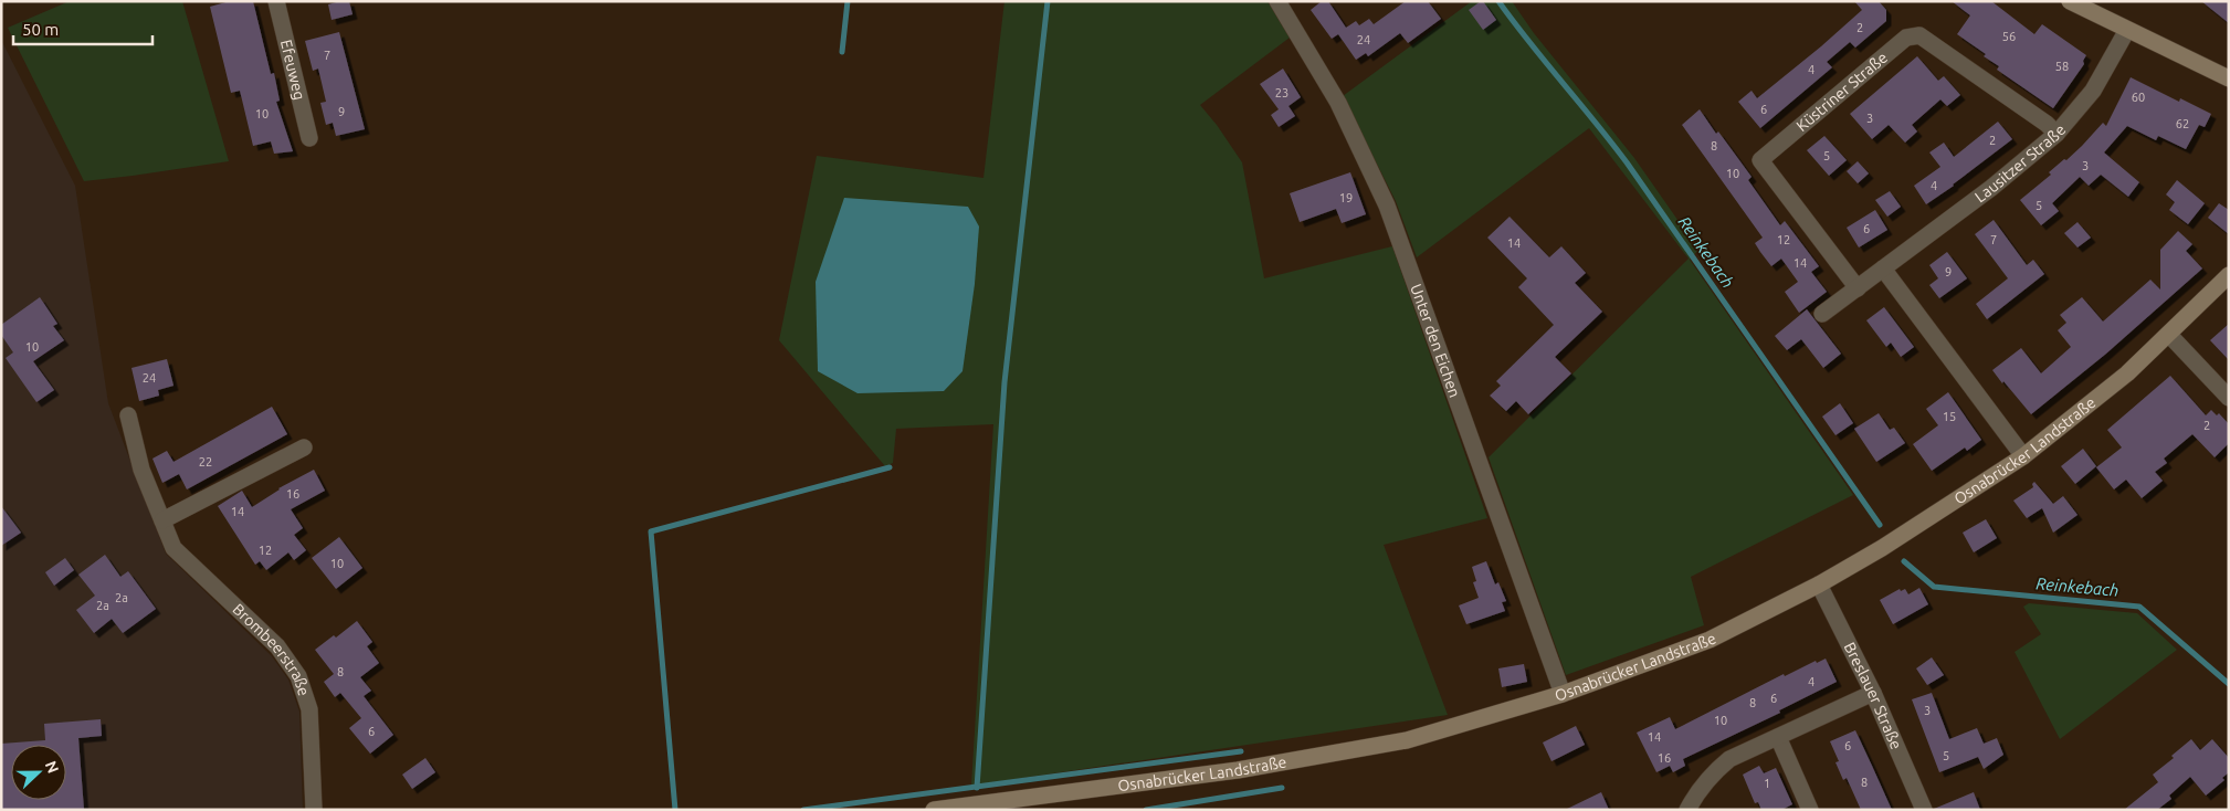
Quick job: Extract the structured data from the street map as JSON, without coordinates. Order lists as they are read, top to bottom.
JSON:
{
  "streets": {
    "street": [
      "Efeuweg",
      "Küstriner Straße",
      "Lausitzer Straße",
      "Unter den Eichen",
      "Osnabrücker Landstraße",
      "Brombeerstraße",
      "Breslauer Straße"
    ]
  },
  "crossings": [
    ["Küstriner Straße", "Lausitzer Straße"],
    ["Unter den Eichen", "Osnabrücker Landstraße"],
    ["Osnabrücker Landstraße", "Breslauer Straße"]
  ],
  "water": ["Reinkebach"],
  "house_numbers": [
    "2",
    "56",
    "24",
    "7",
    "58",
    "4",
    "23",
    "60",
    "6",
    "9",
    "10",
    "3",
    "62",
    "2",
    "8",
    "5",
    "3",
    "10",
    "4",
    "19",
    "5",
    "6",
    "12",
    "7",
    "14",
    "14",
    "9",
    "10",
    "24",
    "15",
    "2",
    "22",
    "16",
    "14",
    "12",
    "10",
    "2a",
    "2a",
    "8",
    "4",
    "6",
    "8",
    "3",
    "10",
    "6",
    "14",
    "6",
    "5",
    "16",
    "8",
    "1"
  ],
  "scale_bar": "50 m",
  "north": "right"
}
